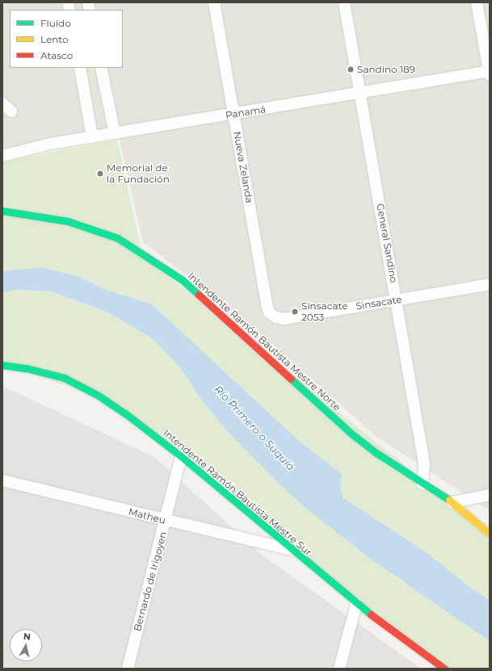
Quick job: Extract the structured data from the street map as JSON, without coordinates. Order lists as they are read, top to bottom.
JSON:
{
  "streets": {
    "main road": ["Intendente Ramón Bautista Mestre Norte", "Intendente Ramón Bautista Mestre Sur"],
    "street": [
      "Panamá",
      "Nueva Zelanda",
      "General Sandino",
      "Sinsacate",
      "Matheu",
      "Bernardo de Irigoyen"
    ]
  },
  "crossings": [
    ["Panamá", "Nueva Zelanda"],
    ["Panamá", "General Sandino"],
    ["Nueva Zelanda", "Sinsacate"],
    ["General Sandino", "Sinsacate"],
    ["General Sandino", "Intendente Ramón Bautista Mestre Norte"],
    ["Intendente Ramón Bautista Mestre Sur", "Matheu"],
    ["Intendente Ramón Bautista Mestre Sur", "Bernardo de Irigoyen"],
    ["Matheu", "Bernardo de Irigoyen"]
  ],
  "water": ["Río Primero o Suquía"],
  "places": ["Sandino 189", "Memorial de la Fundación", "Sinsacate 2053"],
  "legend": ["Fluido", "Lento", "Atasco"],
  "north": "top"
}
